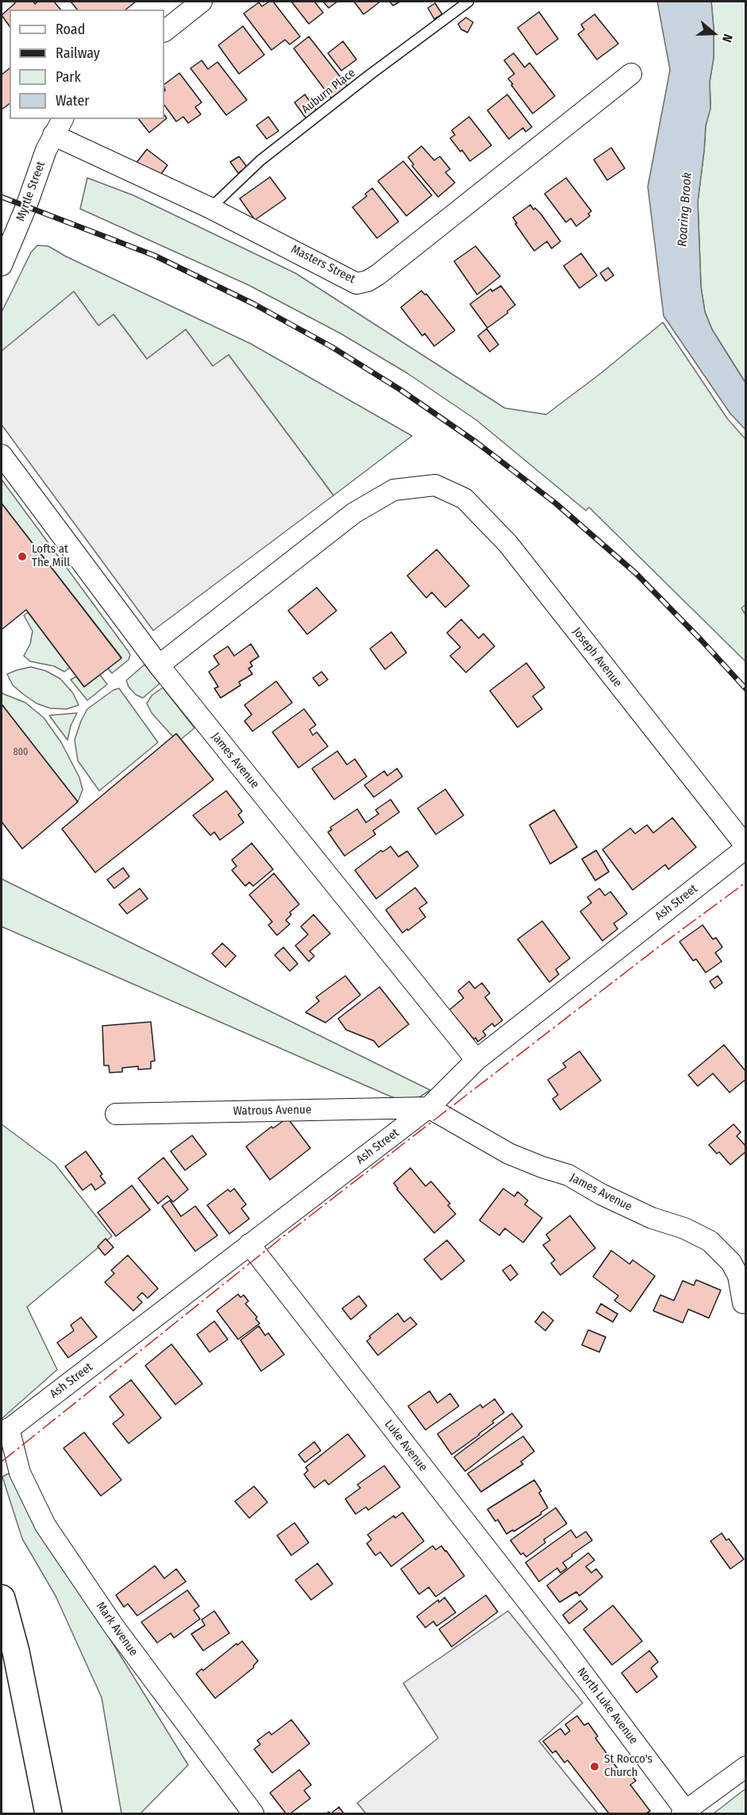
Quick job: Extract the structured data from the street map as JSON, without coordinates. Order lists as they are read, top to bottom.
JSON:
{
  "streets": {
    "street": [
      "Myrtle Street",
      "Masters Street",
      "Joseph Avenue",
      "James Avenue",
      "Ash Street",
      "Watrous Avenue",
      "Luke Avenue",
      "Mark Avenue",
      "North Luke Avenue"
    ],
    "lane": ["Auburn Place"]
  },
  "crossings": [
    ["Auburn Place", "Masters Street"],
    ["Myrtle Street", "Masters Street"],
    ["Joseph Avenue", "James Avenue"],
    ["Joseph Avenue", "Ash Street"],
    ["James Avenue", "Ash Street"],
    ["James Avenue", "Watrous Avenue"],
    ["Ash Street", "Watrous Avenue"],
    ["Ash Street", "Luke Avenue"],
    ["Ash Street", "Mark Avenue"],
    ["Luke Avenue", "North Luke Avenue"]
  ],
  "water": ["Roaring Brook"],
  "places": ["Lofts at The Mill", "St Rocco's Church"],
  "house_numbers": ["800"],
  "legend": [
    "Road",
    "Railway",
    "Park",
    "Water"
  ],
  "north": "right"
}
